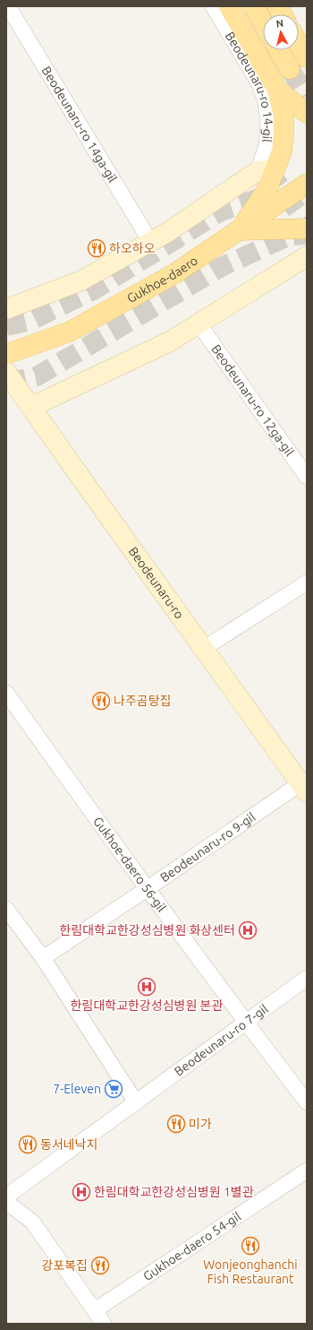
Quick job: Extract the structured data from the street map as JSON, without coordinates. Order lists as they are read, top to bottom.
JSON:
{
  "streets": {
    "main road": ["Gukhoe-daero", "Beodeunaru-ro"],
    "street": [
      "Beodeunaru-ro 14-gil",
      "Beodeunaru-ro 14ga-gil",
      "Beodeunaru-ro 12ga-gil",
      "Beodeunaru-ro 9-gil",
      "Gukhoe-daero 56-gil",
      "Beodeunaru-ro 7-gil",
      "Gukhoe-daero 54-gil"
    ]
  },
  "crossings": [
    ["Beodeunaru-ro", "Beodeunaru-ro 9-gil"],
    ["Beodeunaru-ro 9-gil", "Gukhoe-daero 56-gil"],
    ["Gukhoe-daero 56-gil", "Beodeunaru-ro 7-gil"]
  ],
  "places": {
    "restaurant": [
      "하오하오",
      "나주곰탕집",
      "미가",
      "동서네낙지",
      "Wonjeonghanchi Fish Restaurant",
      "강포복집"
    ],
    "hospital": ["한림대학교한강성심병원 화상센터", "한림대학교한강성심병원 본관", "한림대학교한강성심병원 1별관"],
    "supermarket": ["7-Eleven"]
  },
  "north": "top"
}
